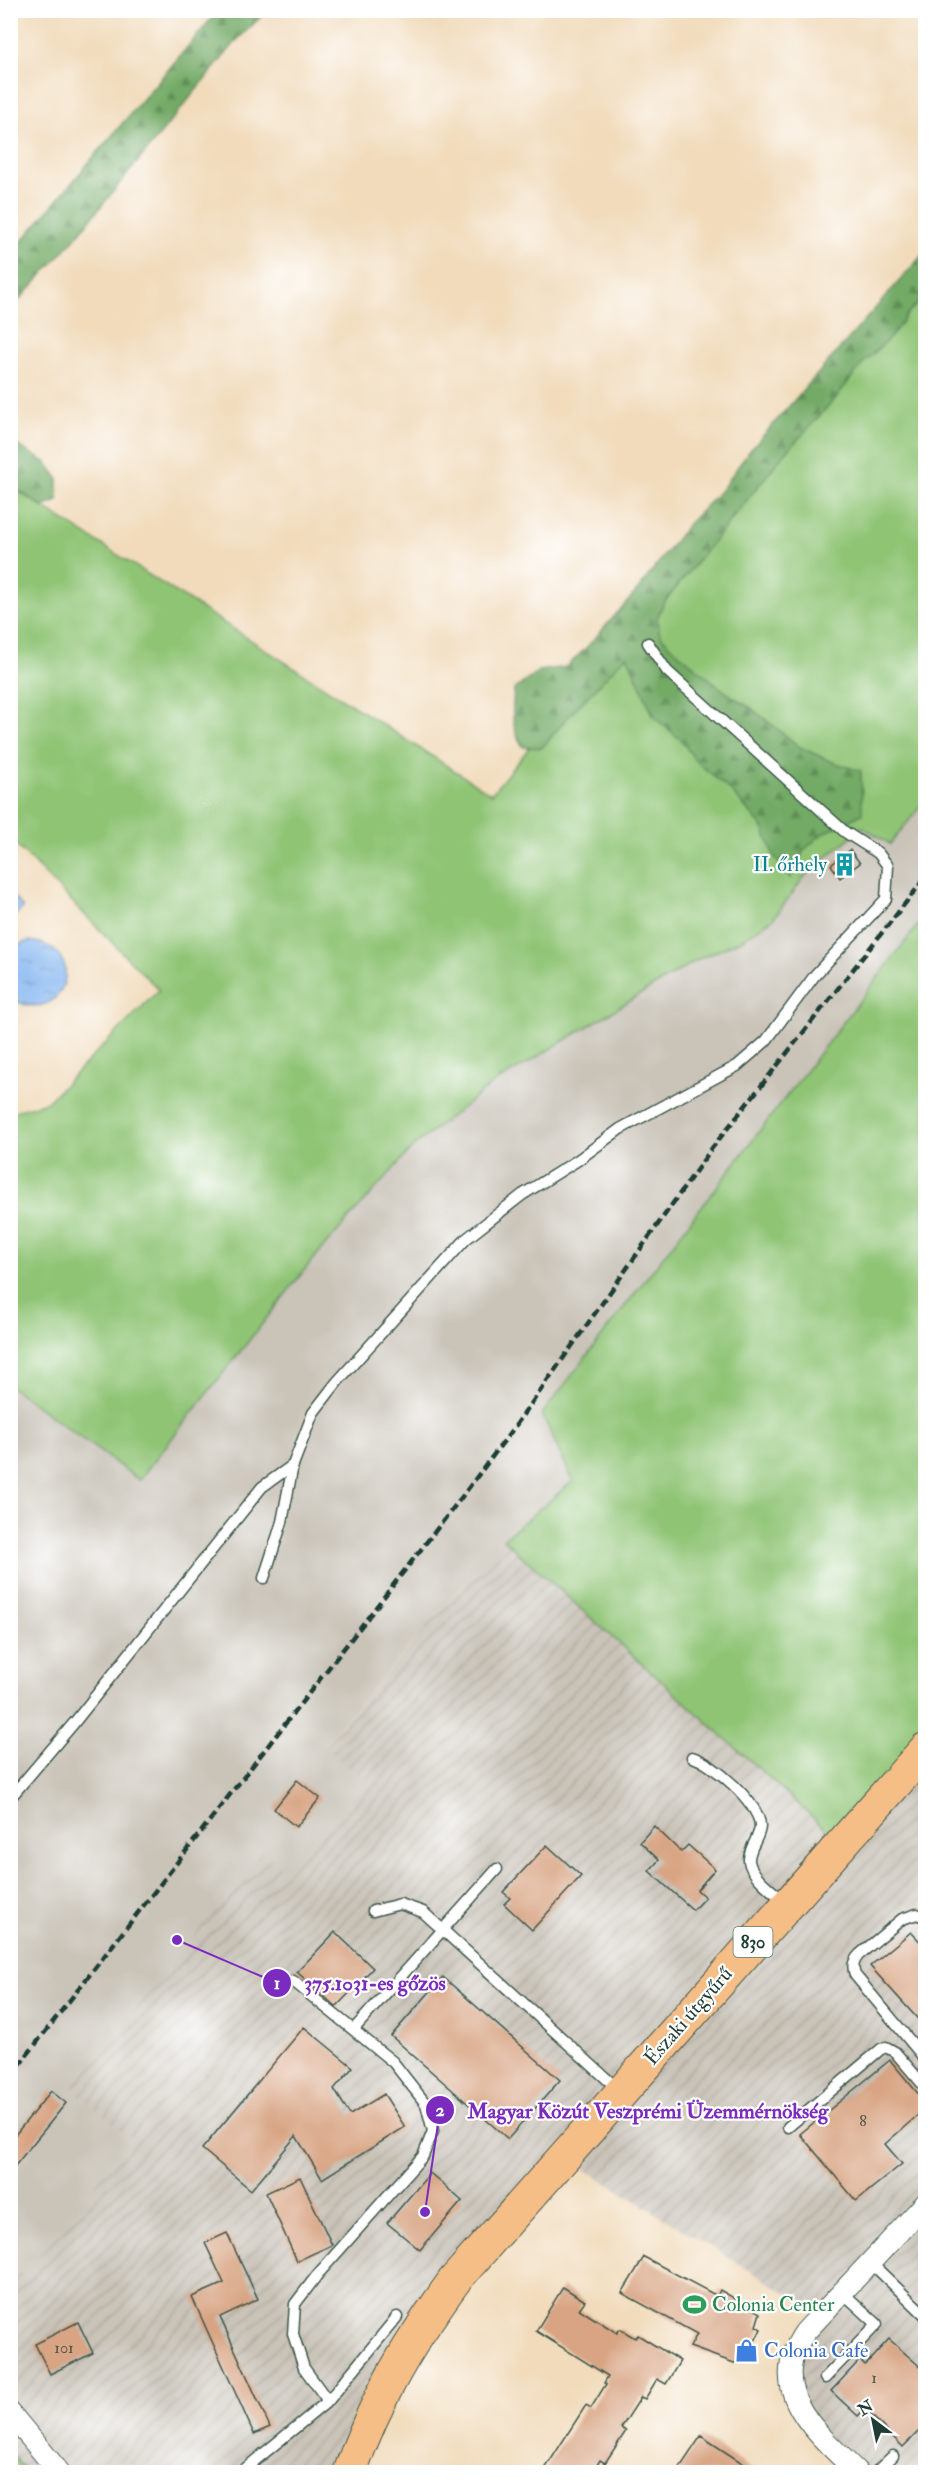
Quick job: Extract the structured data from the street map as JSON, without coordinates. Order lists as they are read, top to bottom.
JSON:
{
  "streets": {
    "main road": ["830", "Északi útgyűrű"]
  },
  "places": {
    "building": ["II. őrhely"],
    "other": ["375.1031-es gőzös", "Magyar Közút Veszprémi Üzemmérnökség"],
    "sports": ["Colonia Center"],
    "shop": ["Colonia Cafe"]
  },
  "house_numbers": ["8", "101", "1"],
  "north": "top left"
}
